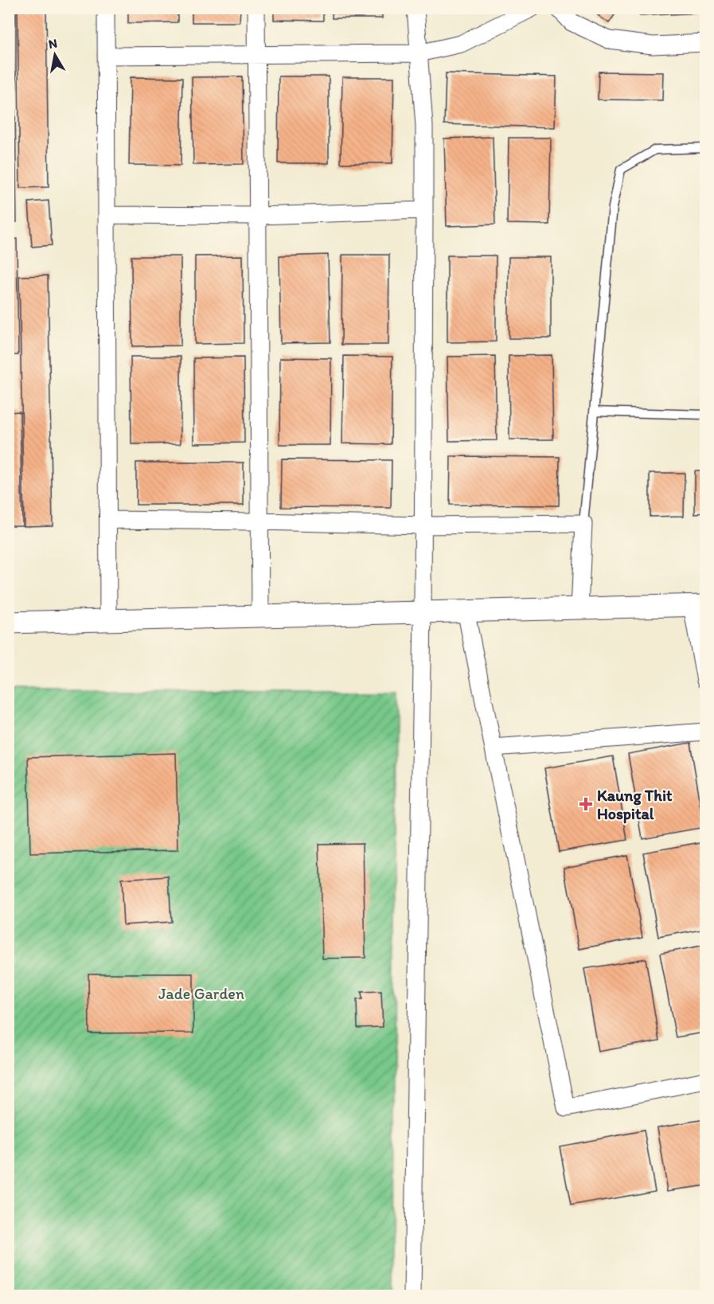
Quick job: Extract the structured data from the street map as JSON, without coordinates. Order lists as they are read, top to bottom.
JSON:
{
  "parks": ["Jade Garden"],
  "places": {
    "health": ["Kaung Thit Hospital"]
  },
  "north": "top"
}
